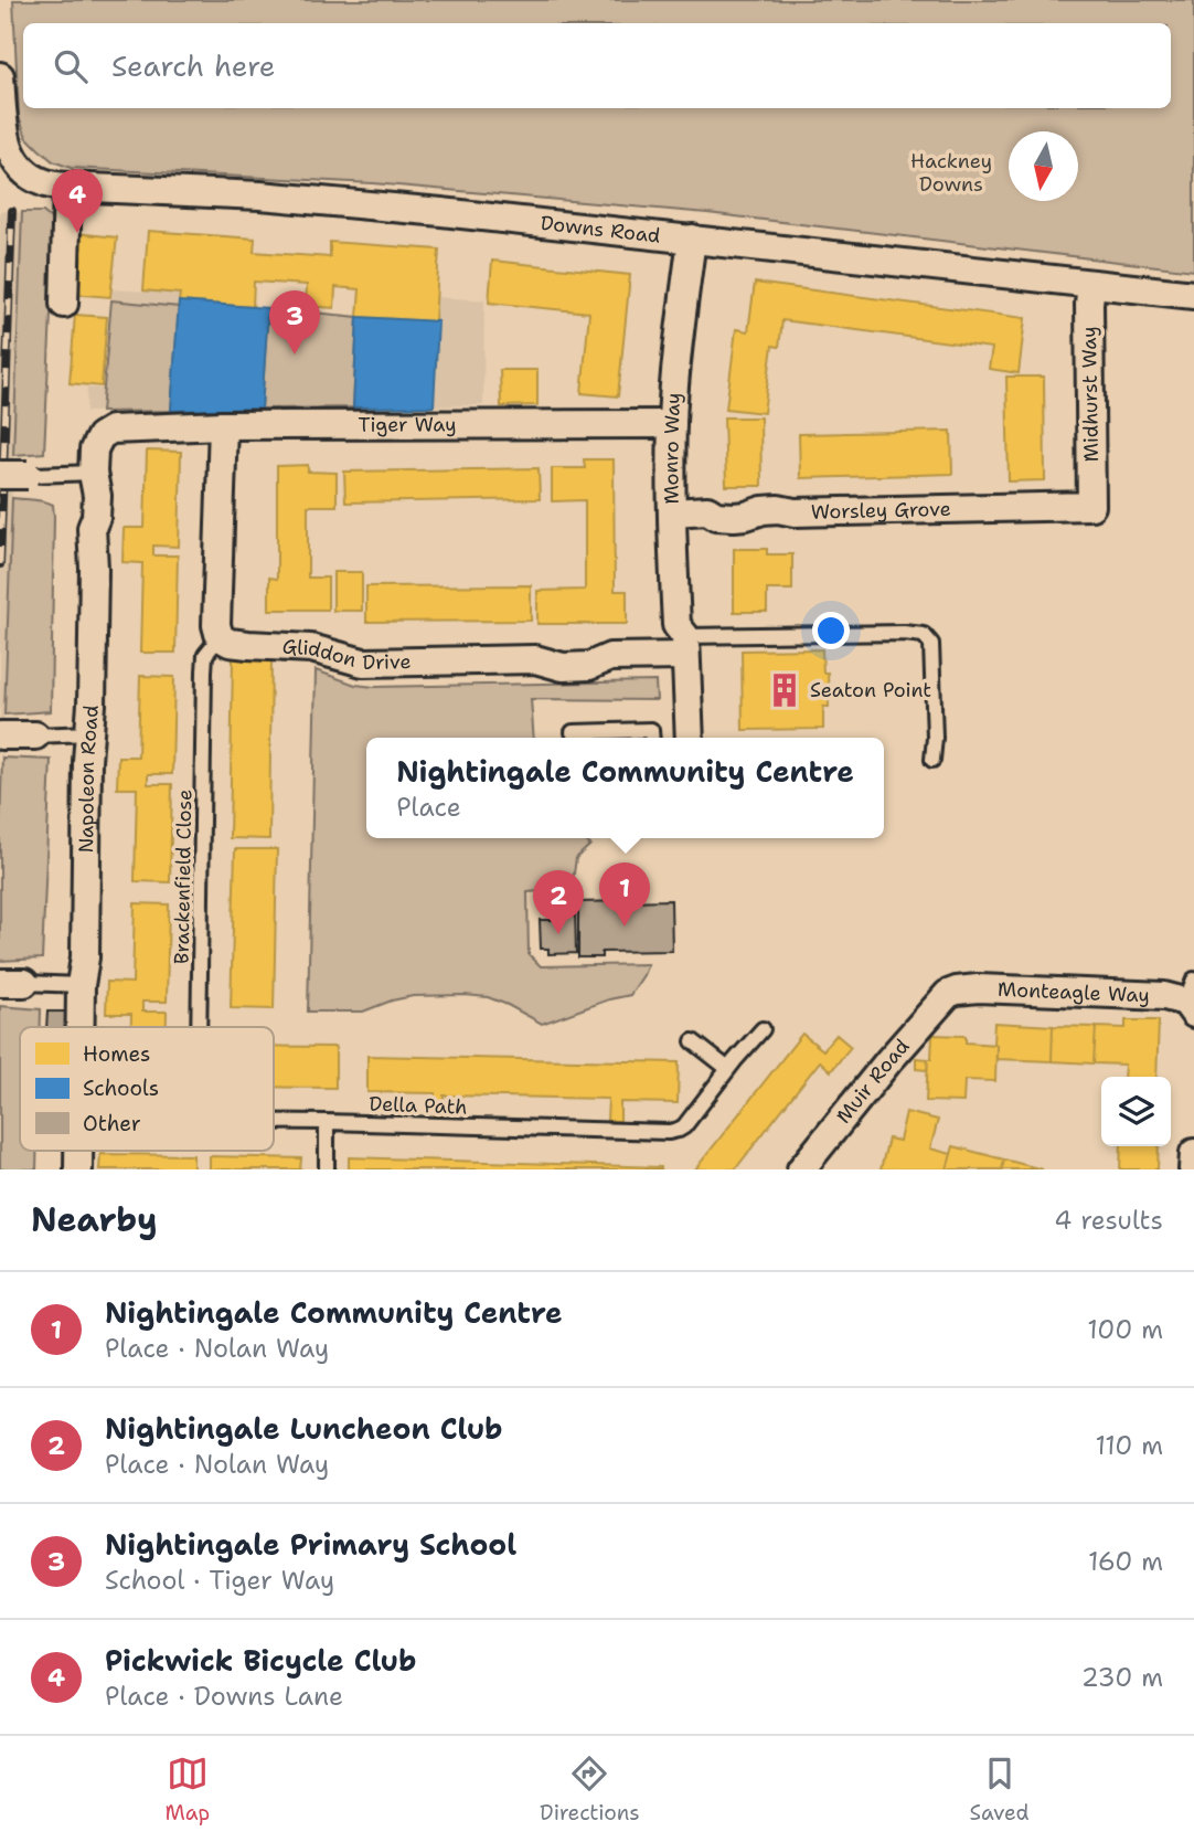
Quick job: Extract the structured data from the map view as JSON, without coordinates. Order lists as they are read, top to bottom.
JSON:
{
  "streets": {
    "street": [
      "Downs Road",
      "Midhurst Way",
      "Tiger Way",
      "Monro Way",
      "Worsley Grove",
      "Gliddon Drive",
      "Napoleon Road",
      "Monteagle Way",
      "Muir Road"
    ],
    "lane": ["Brackenfield Close", "Della Path"]
  },
  "crossings": [
    ["Downs Road", "Midhurst Way"],
    ["Downs Road", "Monro Way"],
    ["Midhurst Way", "Worsley Grove"],
    ["Tiger Way", "Monro Way"],
    ["Tiger Way", "Napoleon Road"],
    ["Monro Way", "Worsley Grove"],
    ["Monro Way", "Gliddon Drive"],
    ["Gliddon Drive", "Brackenfield Close"],
    ["Monteagle Way", "Muir Road"]
  ],
  "parks": ["Hackney Downs"],
  "places": {
    "building": ["Seaton Point"]
  },
  "legend": ["Homes", "Schools", "Other"],
  "north": "bottom",
  "page": {
    "search": "Search here",
    "pins": [
      "4",
      "3",
      "1",
      "2"
    ],
    "popup": ["Nightingale Community Centre", "Place"],
    "heading": ["Nearby", "4 results"],
    "list": [
      {
        "mark": "1",
        "name": "Nightingale Community Centre",
        "note": "Place · Nolan Way",
        "value": "100 m"
      },
      {
        "mark": "2",
        "name": "Nightingale Luncheon Club",
        "note": "Place · Nolan Way",
        "value": "110 m"
      },
      {
        "mark": "3",
        "name": "Nightingale Primary School",
        "note": "School · Tiger Way",
        "value": "160 m"
      },
      {
        "mark": "4",
        "name": "Pickwick Bicycle Club",
        "note": "Place · Downs Lane",
        "value": "230 m"
      }
    ],
    "nav": ["Map", "Directions", "Saved"]
  }
}
